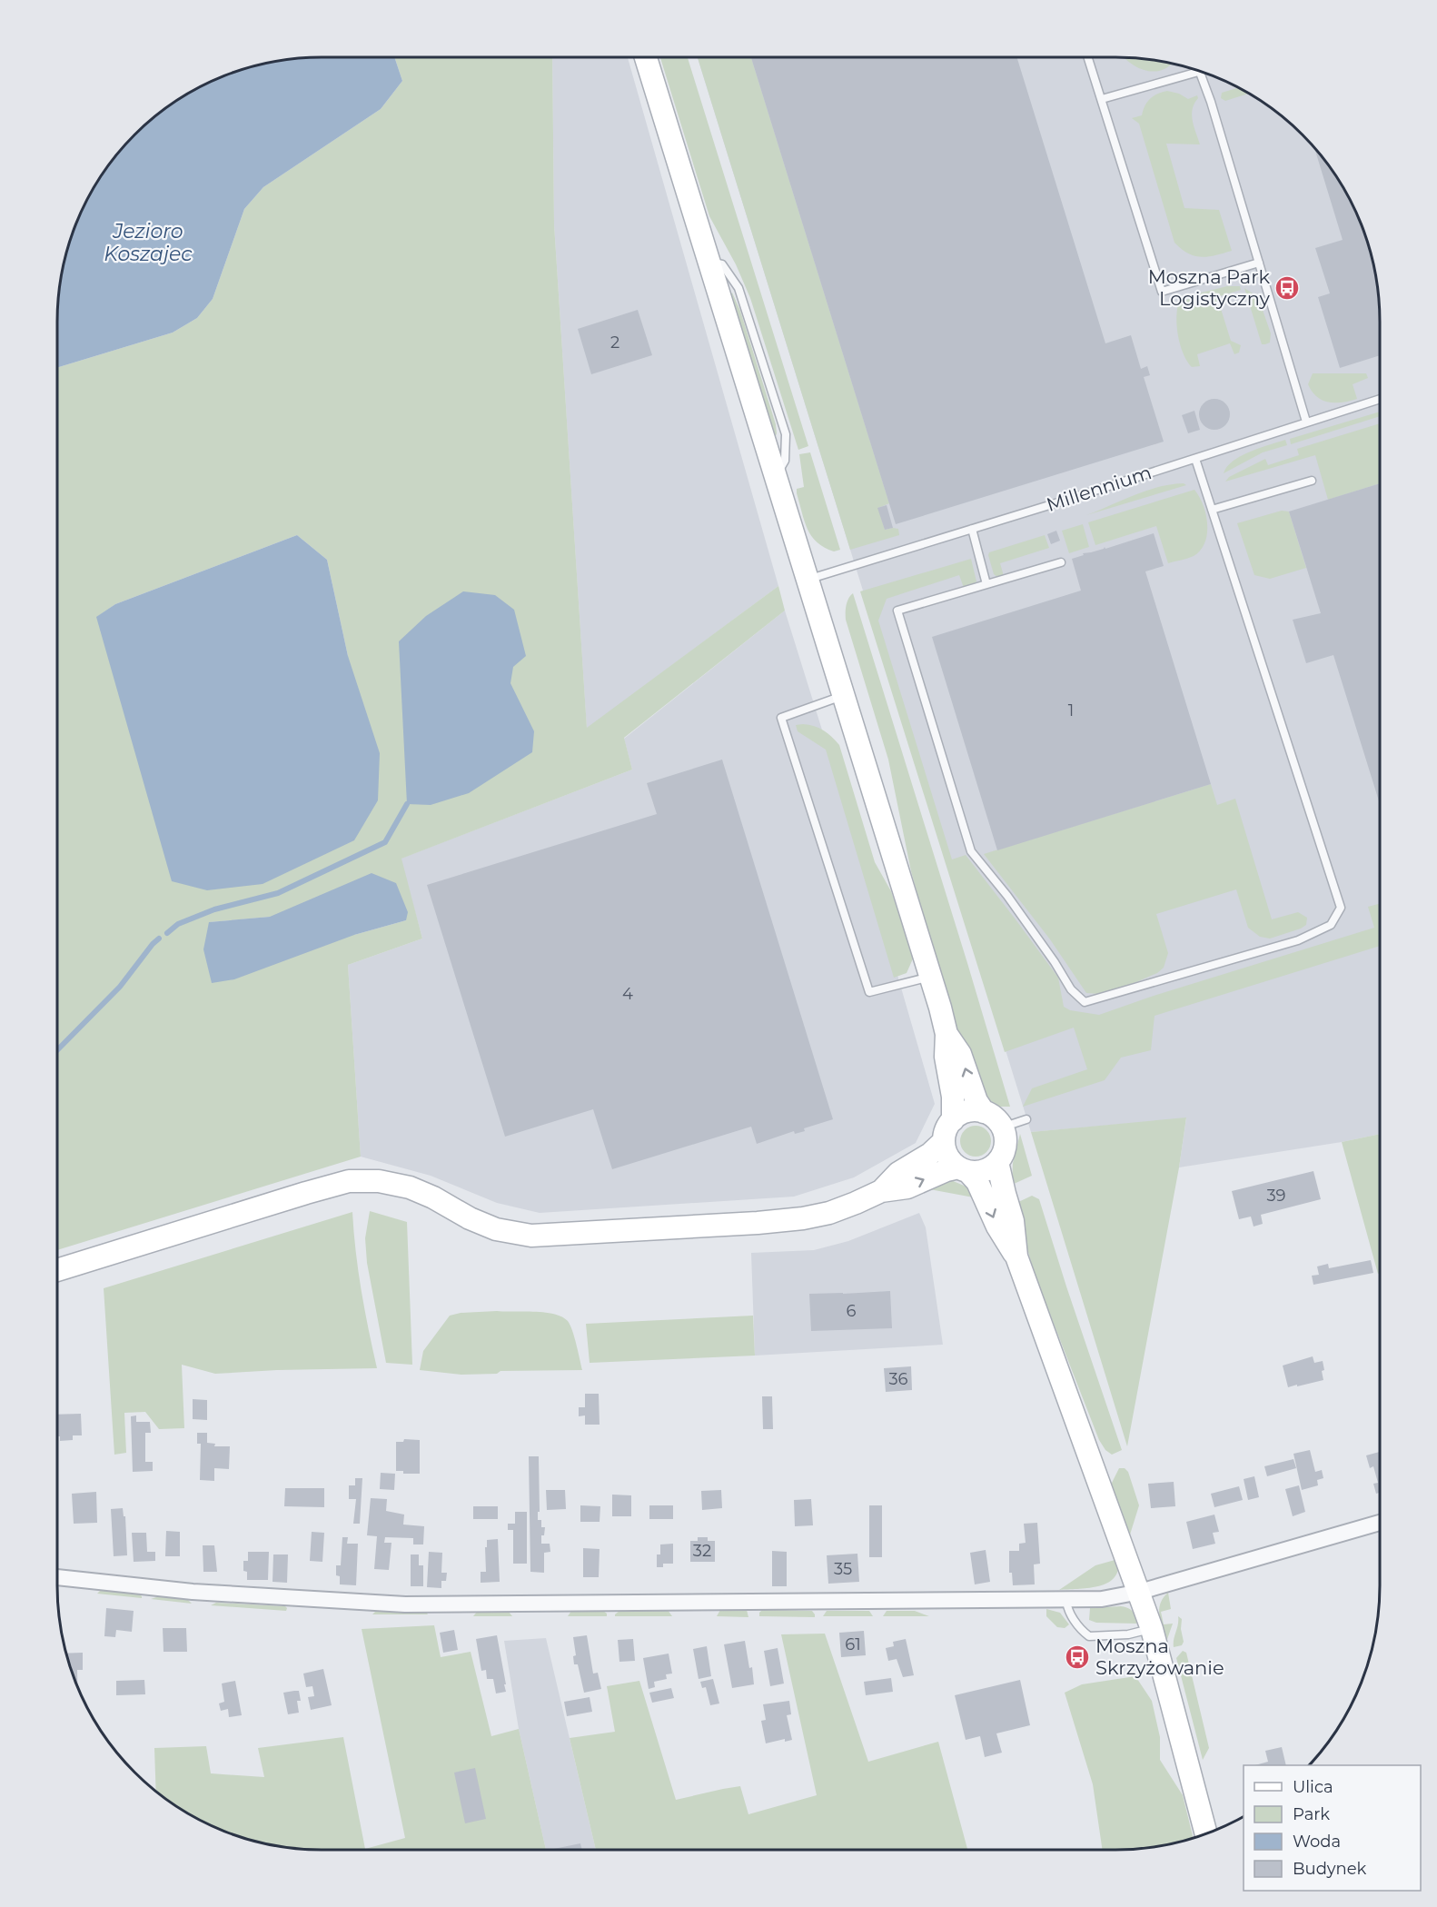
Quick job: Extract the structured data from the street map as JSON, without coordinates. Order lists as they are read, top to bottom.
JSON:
{
  "streets": {
    "lane": ["Millennium"]
  },
  "water": ["Jezioro Koszajec"],
  "places": {
    "bus stop": ["Moszna Park Logistyczny", "Moszna Skrzyżowanie"]
  },
  "house_numbers": [
    "2",
    "1",
    "4",
    "39",
    "6",
    "36",
    "32",
    "35",
    "61"
  ],
  "legend": [
    "Ulica",
    "Park",
    "Woda",
    "Budynek"
  ]
}
